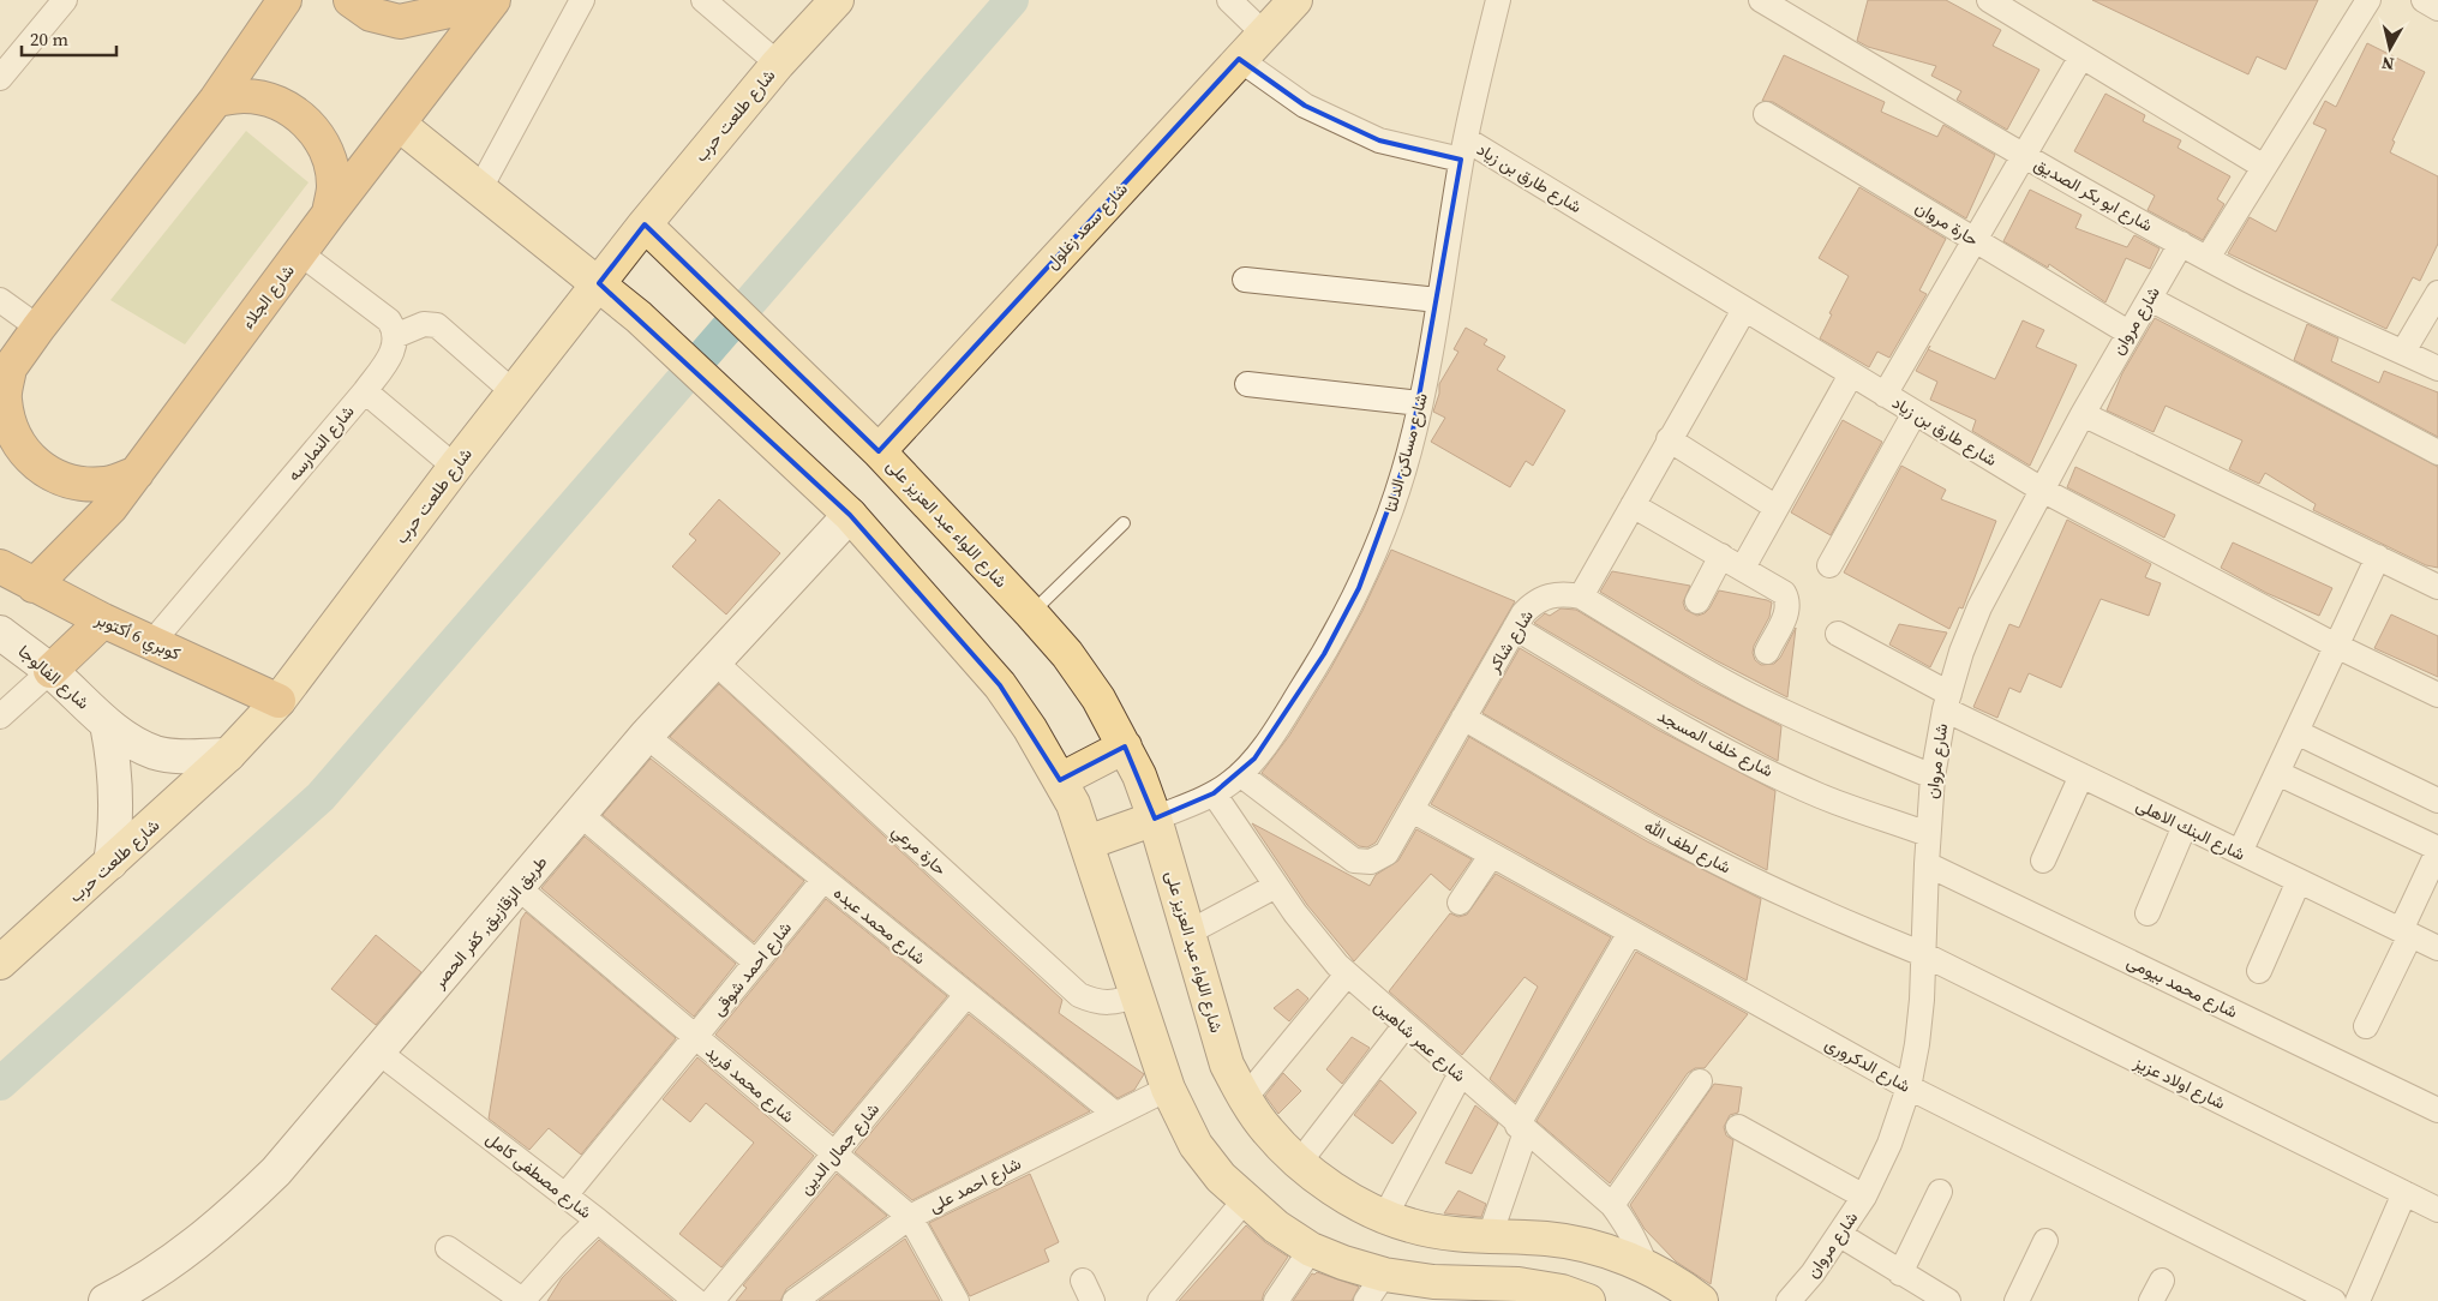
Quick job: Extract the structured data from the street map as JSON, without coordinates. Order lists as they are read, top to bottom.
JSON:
{
  "streets": {
    "highway": ["شارع الجلاء", "كوبري 6 أكتوبر"],
    "main road": [
      "شارع طلعت حرب",
      "شارع سعد زغلول",
      "شارع اللواء عبد العزيز على",
      "شارع الفالوجا",
      "طريق الزقازيق, كفر الحصر"
    ],
    "street": [
      "شارع طارق بن زياد",
      "شارع ابو بكر الصديق",
      "حارة مروان",
      "شارع مروان",
      "شارع النمارسه",
      "شارع مساكن الدلتا",
      "شارع شاكر",
      "شارع خلف المسجد",
      "شارع البنك الاهلى",
      "شارع لطف الله",
      "حارة مرعي",
      "شارع محمد عبده",
      "شارع احمد شوقى",
      "شارع محمد بيومى",
      "شارع عمر شاهين",
      "شارع الدكرورى",
      "شارع اولاد عزيز",
      "شارع محمد فريد",
      "شارع جمال الدين",
      "شارع مصطفى كامل",
      "شارع احمد على"
    ]
  },
  "crossings": [
    ["شارع طلعت حرب", "شارع اللواء عبد العزيز على"],
    ["شارع طلعت حرب", "كوبري 6 أكتوبر"],
    ["شارع طلعت حرب", "شارع الفالوجا"],
    ["شارع طارق بن زياد", "شارع سعد زغلول"],
    ["شارع طارق بن زياد", "شارع مروان"],
    ["شارع طارق بن زياد", "شارع مساكن الدلتا"],
    ["شارع ابو بكر الصديق", "شارع مروان"],
    ["حارة مروان", "شارع مروان"],
    ["شارع سعد زغلول", "شارع اللواء عبد العزيز على"],
    ["شارع الجلاء", "كوبري 6 أكتوبر"],
    ["شارع مروان", "شارع خلف المسجد"],
    ["شارع مروان", "شارع البنك الاهلى"],
    ["شارع مروان", "شارع لطف الله"],
    ["شارع مروان", "شارع محمد بيومى"],
    ["شارع مروان", "شارع الدكرورى"],
    ["شارع مروان", "شارع اولاد عزيز"],
    ["شارع النمارسه", "كوبري 6 أكتوبر"],
    ["شارع مساكن الدلتا", "شارع اللواء عبد العزيز على"],
    ["شارع مساكن الدلتا", "شارع شاكر"],
    ["شارع مساكن الدلتا", "شارع عمر شاهين"],
    ["شارع اللواء عبد العزيز على", "شارع عمر شاهين"],
    ["شارع شاكر", "شارع خلف المسجد"],
    ["شارع شاكر", "شارع لطف الله"],
    ["شارع شاكر", "شارع الدكرورى"],
    ["شارع لطف الله", "شارع اولاد عزيز"],
    ["حارة مرعي", "طريق الزقازيق, كفر الحصر"],
    ["طريق الزقازيق, كفر الحصر", "شارع محمد عبده"],
    ["طريق الزقازيق, كفر الحصر", "شارع محمد فريد"],
    ["طريق الزقازيق, كفر الحصر", "شارع مصطفى كامل"],
    ["شارع محمد عبده", "شارع احمد شوقى"],
    ["شارع محمد عبده", "شارع جمال الدين"],
    ["شارع محمد عبده", "شارع احمد على"],
    ["شارع احمد شوقى", "شارع محمد فريد"],
    ["شارع احمد شوقى", "شارع مصطفى كامل"],
    ["شارع محمد فريد", "شارع جمال الدين"],
    ["شارع محمد فريد", "شارع احمد على"]
  ],
  "scale_bar": "20 m",
  "north": "bottom"
}
